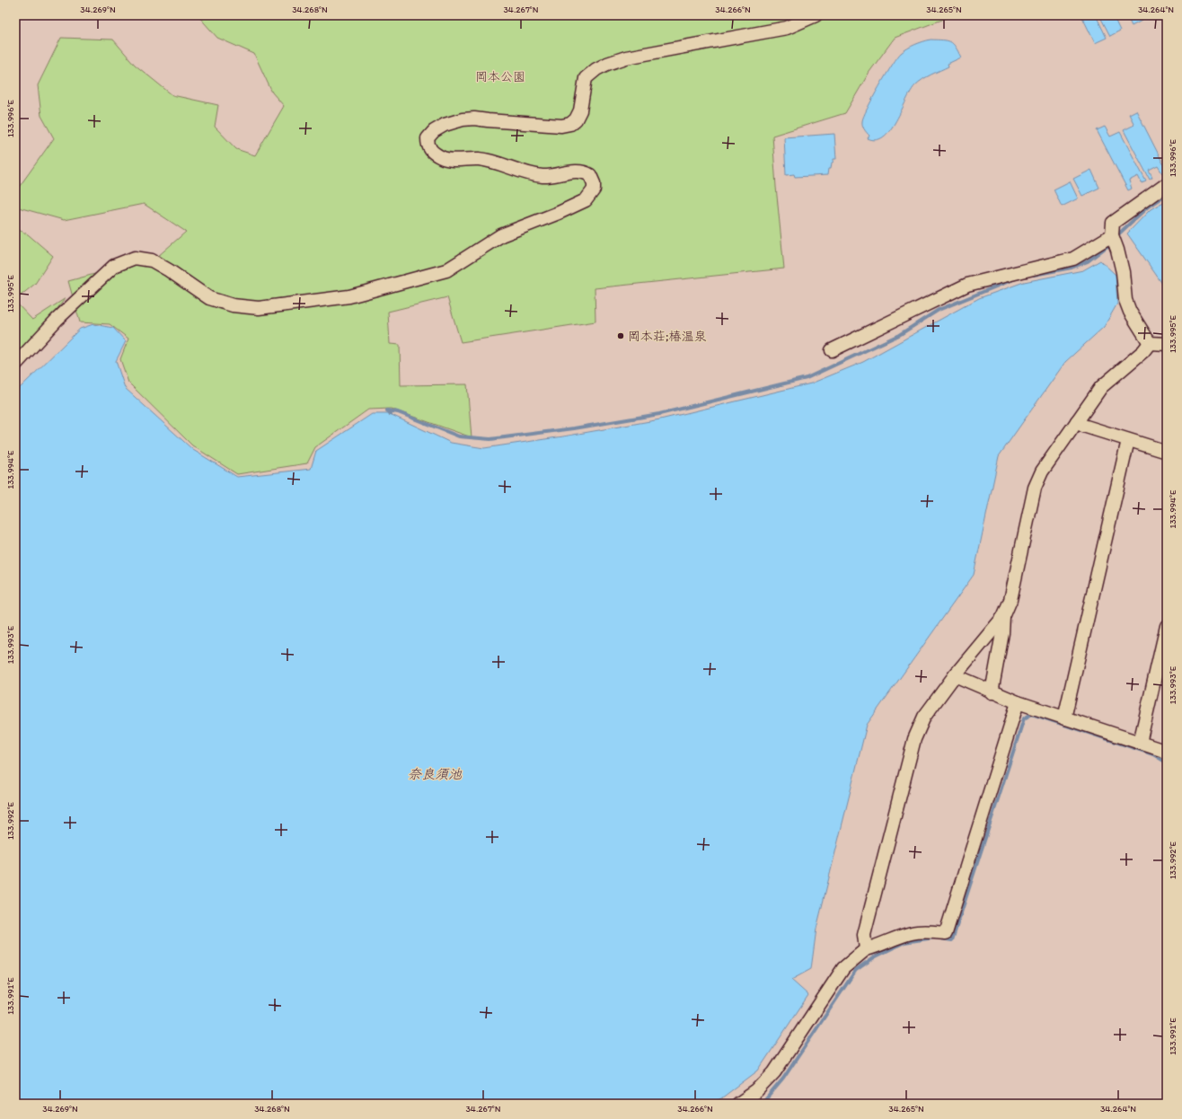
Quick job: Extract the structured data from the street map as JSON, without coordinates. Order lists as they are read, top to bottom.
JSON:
{
  "water": ["奈良須池"],
  "parks": ["岡本公園"],
  "places": ["岡本荘;椿温泉"],
  "coordinates": [
    "34.269°N",
    "34.268°N",
    "34.267°N",
    "34.266°N",
    "34.265°N",
    "34.264°N",
    "133.996°E",
    "133.995°E",
    "133.994°E",
    "133.993°E",
    "133.992°E",
    "133.991°E"
  ]
}
